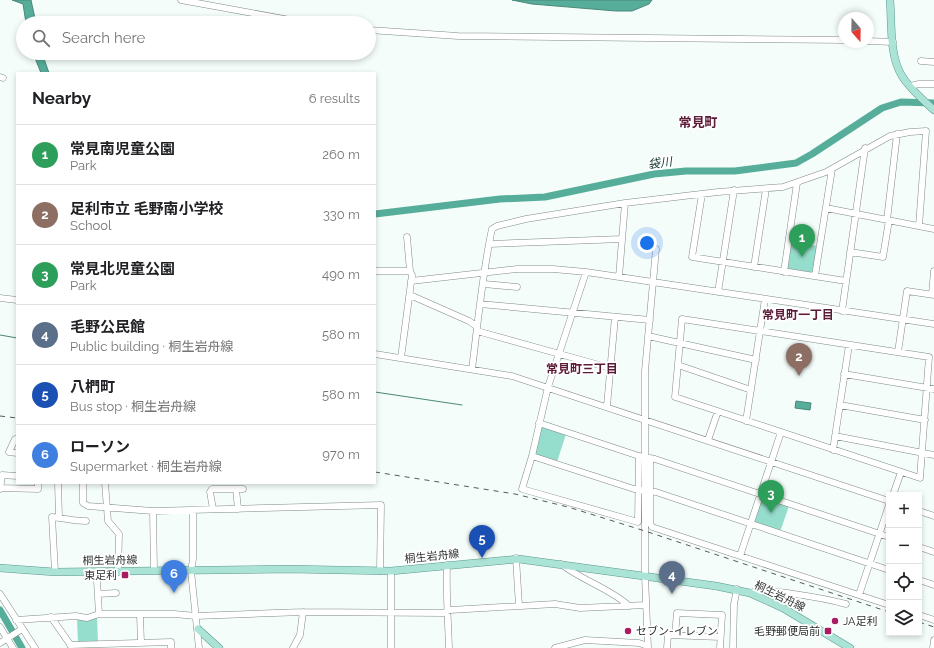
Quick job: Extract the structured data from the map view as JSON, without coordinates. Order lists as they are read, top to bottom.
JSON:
{
  "streets": {
    "main road": ["桐生岩舟線"]
  },
  "districts": ["常見町", "常見町一丁目", "常見町三丁目"],
  "water": ["袋川"],
  "places": {
    "transit": ["東足利", "毛野郵便局前"],
    "other": ["JA足利", "セブン-イレブン"]
  },
  "north": "bottom",
  "page": {
    "search": "Search here",
    "heading": ["Nearby", "6 results"],
    "list": [
      {
        "mark": "1",
        "name": "常見南児童公園",
        "note": "Park",
        "value": "260 m"
      },
      {
        "mark": "2",
        "name": "足利市立 毛野南小学校",
        "note": "School",
        "value": "330 m"
      },
      {
        "mark": "3",
        "name": "常見北児童公園",
        "note": "Park",
        "value": "490 m"
      },
      {
        "mark": "4",
        "name": "毛野公民館",
        "note": "Public building · 桐生岩舟線",
        "value": "580 m"
      },
      {
        "mark": "5",
        "name": "八椚町",
        "note": "Bus stop · 桐生岩舟線",
        "value": "580 m"
      },
      {
        "mark": "6",
        "name": "ローソン",
        "note": "Supermarket · 桐生岩舟線",
        "value": "970 m"
      }
    ],
    "pins": [
      "1",
      "2",
      "3",
      "5",
      "6",
      "4"
    ],
    "map_buttons": ["+", "−"]
  }
}
